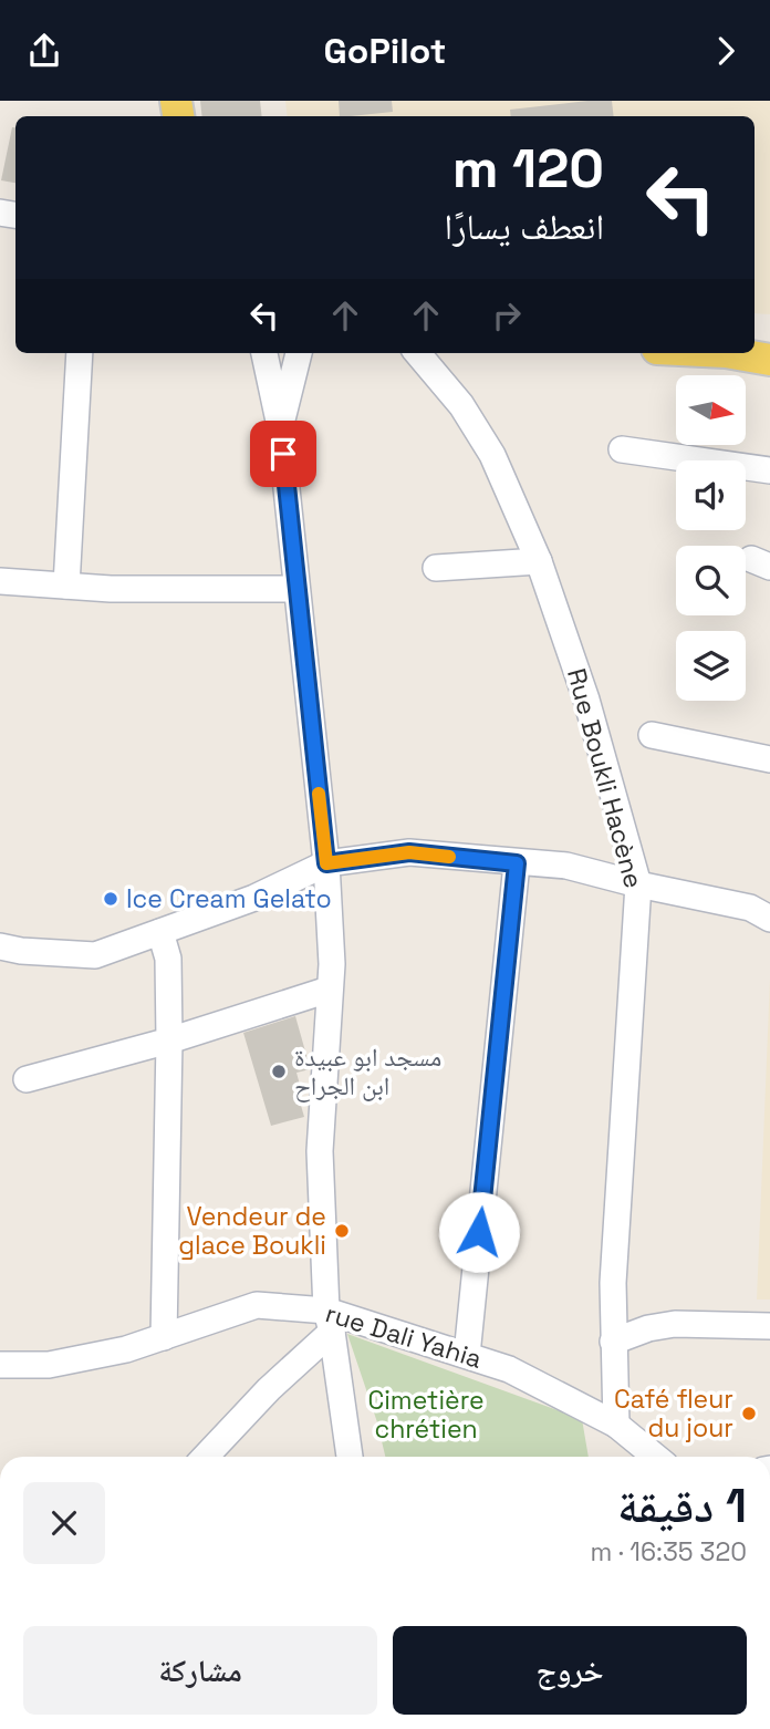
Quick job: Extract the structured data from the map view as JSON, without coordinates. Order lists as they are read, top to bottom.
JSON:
{
  "streets": {
    "street": ["Rue Boukli Hacène", "rue Dali Yahia"]
  },
  "crossings": [
    ["Rue Boukli Hacène", "rue Dali Yahia"]
  ],
  "parks": ["Cimetière chrétien"],
  "places": [
    "Ice Cream Gelato",
    "مسجد ابو عبيدة ابن الجراح",
    "Vendeur de glace Boukli",
    "Café fleur du jour"
  ],
  "north": "right",
  "page": {
    "header": "GoPilot",
    "turn": ["120 m", "انعطف يسارًا"],
    "heading": ["1 دقيقة", "320 m · 16:35"],
    "buttons": ["خروج", "مشاركة"]
  }
}
